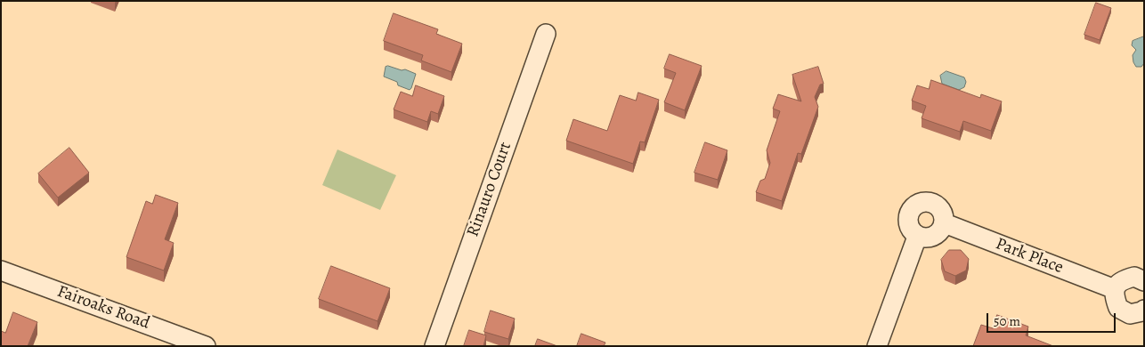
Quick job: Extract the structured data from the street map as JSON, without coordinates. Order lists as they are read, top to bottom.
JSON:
{
  "streets": {
    "street": ["Rinauro Court", "Park Place", "Fairoaks Road"]
  },
  "scale_bar": "50 m"
}
